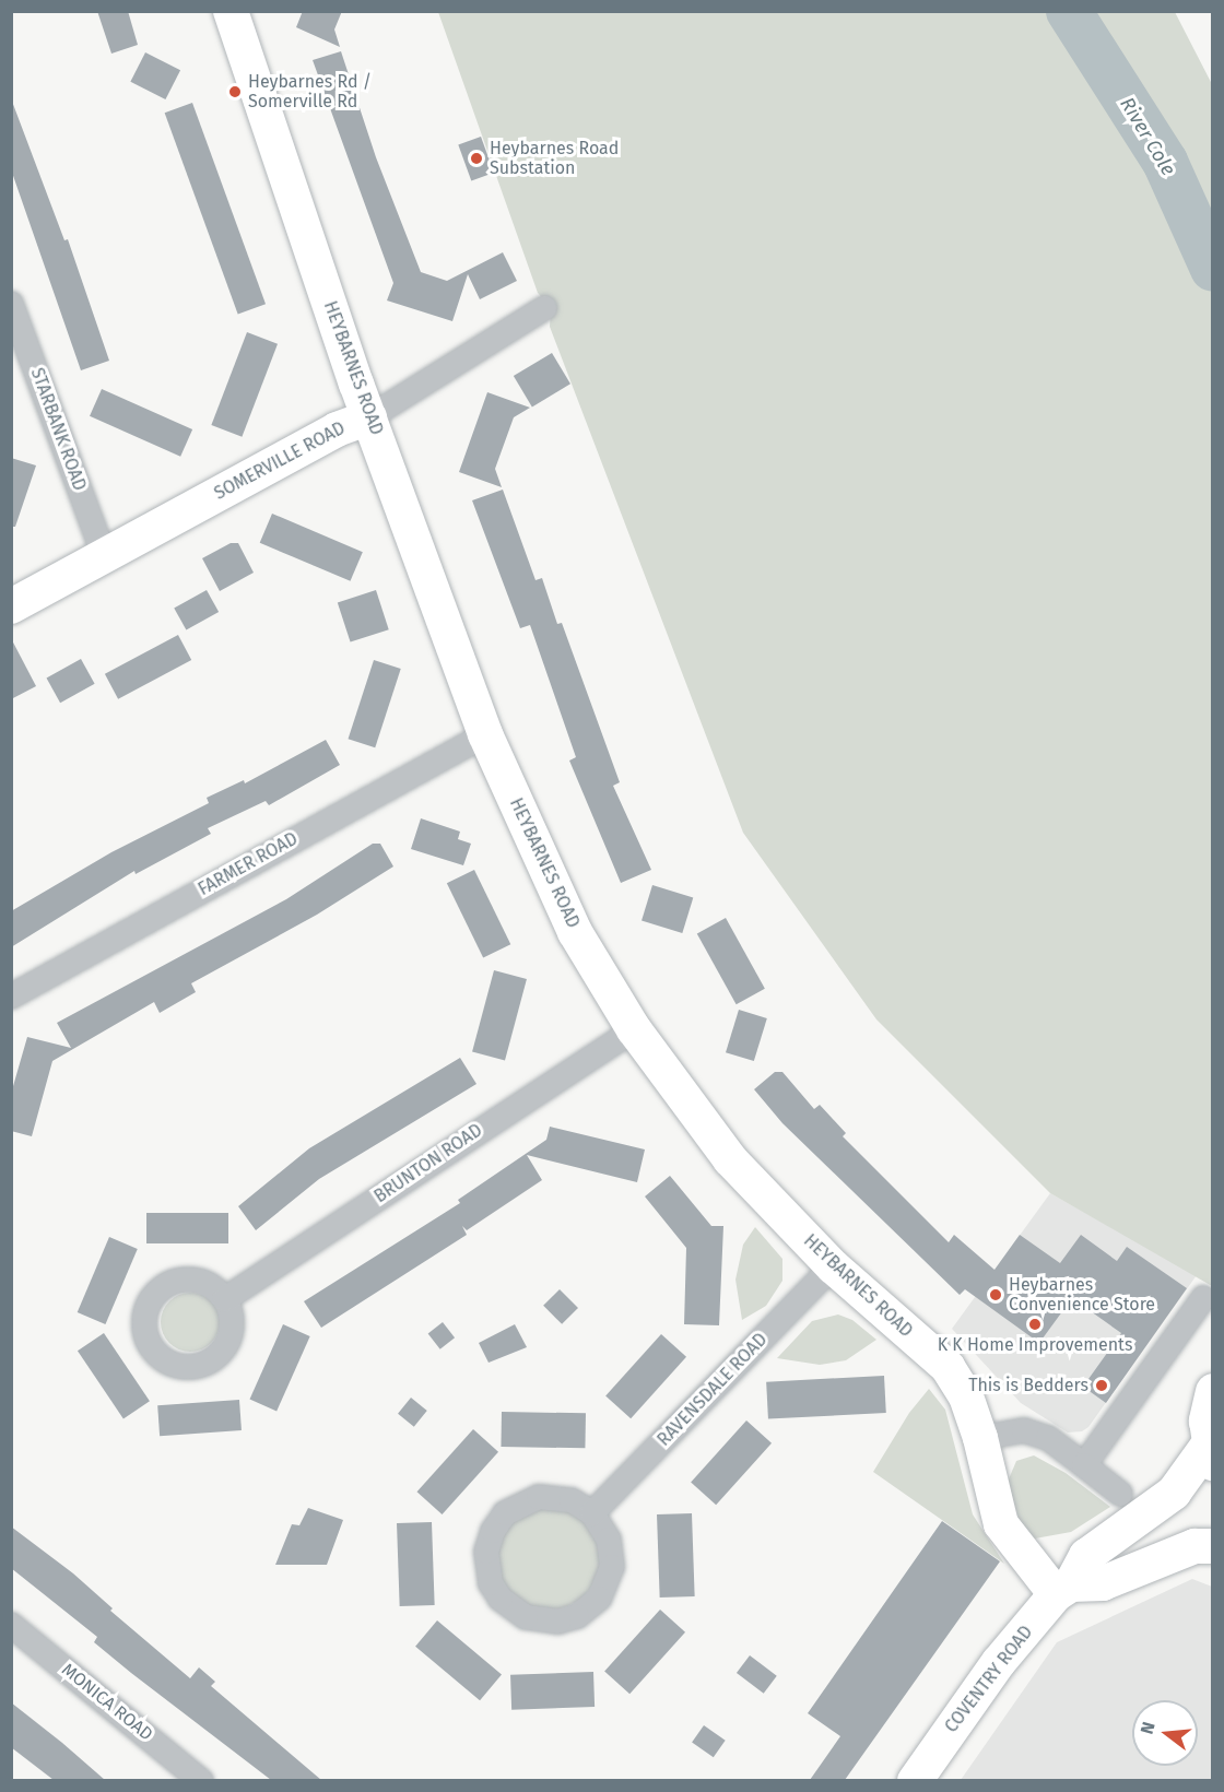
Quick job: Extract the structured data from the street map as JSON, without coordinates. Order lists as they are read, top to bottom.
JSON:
{
  "streets": {
    "street": [
      "HEYBARNES ROAD",
      "STARBANK ROAD",
      "SOMERVILLE ROAD",
      "FARMER ROAD",
      "BRUNTON ROAD",
      "RAVENSDALE ROAD",
      "COVENTRY ROAD",
      "MONICA ROAD"
    ]
  },
  "crossings": [
    ["HEYBARNES ROAD", "SOMERVILLE ROAD"],
    ["HEYBARNES ROAD", "FARMER ROAD"],
    ["HEYBARNES ROAD", "BRUNTON ROAD"],
    ["HEYBARNES ROAD", "RAVENSDALE ROAD"],
    ["HEYBARNES ROAD", "COVENTRY ROAD"],
    ["STARBANK ROAD", "SOMERVILLE ROAD"]
  ],
  "water": ["River Cole"],
  "places": [
    "Heybarnes Rd / Somerville Rd",
    "Heybarnes Road Substation",
    "Heybarnes Convenience Store",
    "K K Home Improvements",
    "This is Bedders"
  ],
  "north": "left"
}
